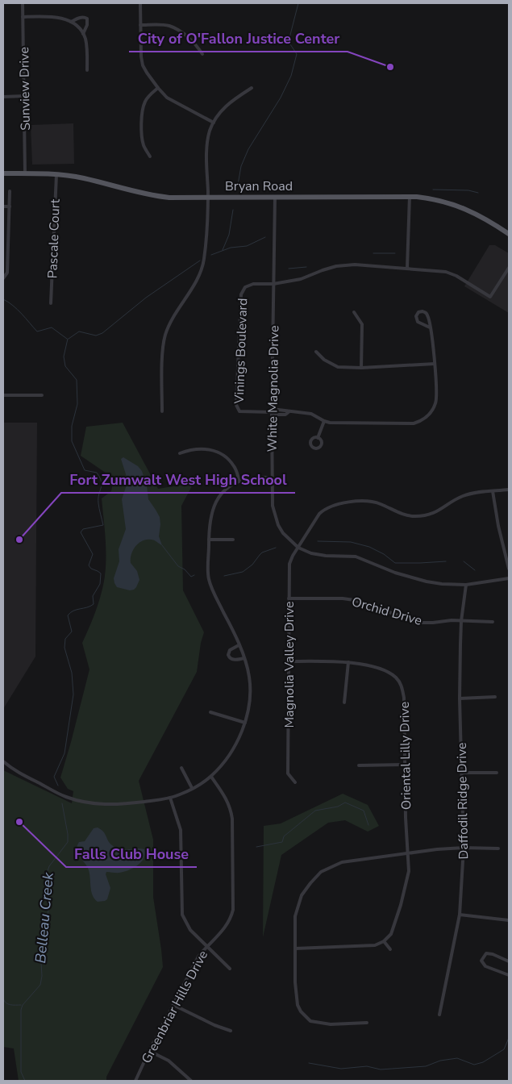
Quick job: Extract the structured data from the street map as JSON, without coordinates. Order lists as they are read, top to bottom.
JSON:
{
  "streets": {
    "main road": ["Bryan Road"],
    "street": [
      "Sunview Drive",
      "Pascale Court",
      "Vinings Boulevard",
      "White Magnolia Drive",
      "Orchid Drive",
      "Magnolia Valley Drive",
      "Oriental Lilly Drive",
      "Daffodil Ridge Drive",
      "Greenbriar Hills Drive"
    ]
  },
  "crossings": [
    ["Sunview Drive", "Bryan Road"],
    ["Bryan Road", "Pascale Court"],
    ["Bryan Road", "White Magnolia Drive"],
    ["Vinings Boulevard", "White Magnolia Drive"],
    ["White Magnolia Drive", "Magnolia Valley Drive"],
    ["White Magnolia Drive", "Daffodil Ridge Drive"],
    ["Orchid Drive", "Magnolia Valley Drive"],
    ["Orchid Drive", "Daffodil Ridge Drive"],
    ["Magnolia Valley Drive", "Oriental Lilly Drive"]
  ],
  "water": ["Belleau Creek"],
  "places": ["City of O'Fallon Justice Center", "Fort Zumwalt West High School", "Falls Club House"]
}
